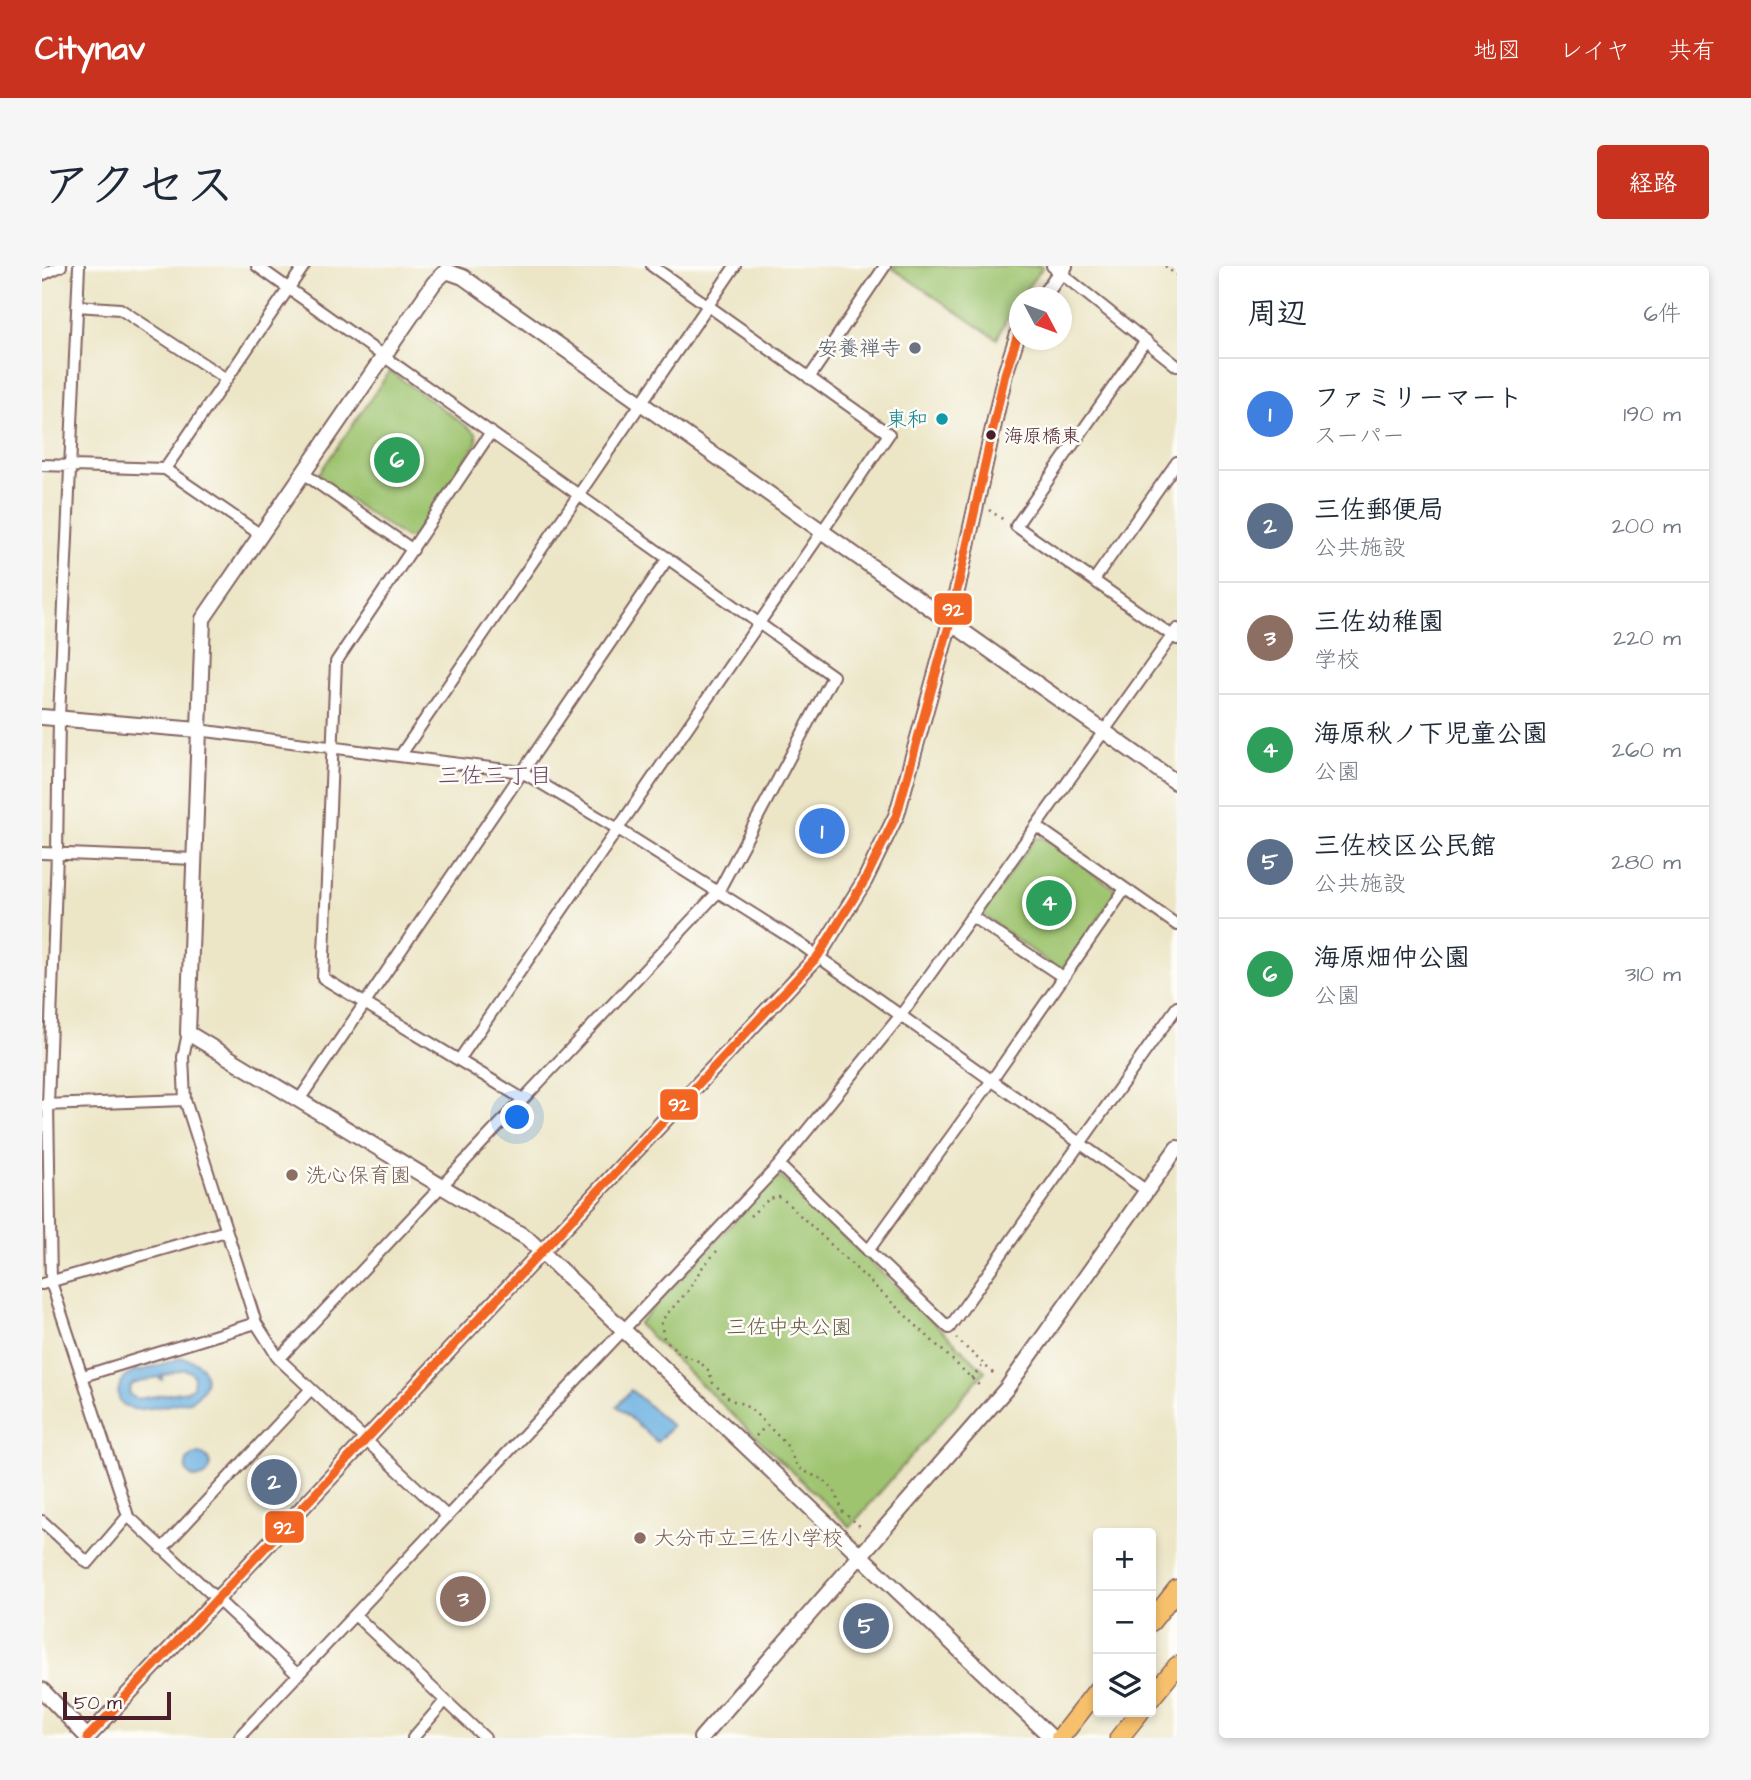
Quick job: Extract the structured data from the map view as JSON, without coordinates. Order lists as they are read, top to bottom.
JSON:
{
  "districts": ["三佐三丁目"],
  "parks": ["三佐中央公園"],
  "places": [
    "安養禅寺",
    "東和",
    "海原橋東",
    "洗心保育園",
    "大分市立三佐小学校"
  ],
  "lines": ["transit line 92"],
  "scale_bar": "50 m",
  "north": "bottom right",
  "page": {
    "header": "Citynav",
    "nav": ["地図", "レイヤ", "共有"],
    "title": "アクセス",
    "buttons": "経路",
    "heading": ["周辺", "6件"],
    "list": [
      {
        "mark": "1",
        "name": "ファミリーマート",
        "note": "スーパー",
        "value": "190 m"
      },
      {
        "mark": "2",
        "name": "三佐郵便局",
        "note": "公共施設",
        "value": "200 m"
      },
      {
        "mark": "3",
        "name": "三佐幼稚園",
        "note": "学校",
        "value": "220 m"
      },
      {
        "mark": "4",
        "name": "海原秋ノ下児童公園",
        "note": "公園",
        "value": "260 m"
      },
      {
        "mark": "5",
        "name": "三佐校区公民館",
        "note": "公共施設",
        "value": "280 m"
      },
      {
        "mark": "6",
        "name": "海原畑仲公園",
        "note": "公園",
        "value": "310 m"
      }
    ],
    "pins": [
      "6",
      "1",
      "4",
      "2",
      "3",
      "5"
    ],
    "map_buttons": ["+", "−"],
    "scale": "50 m"
  }
}
